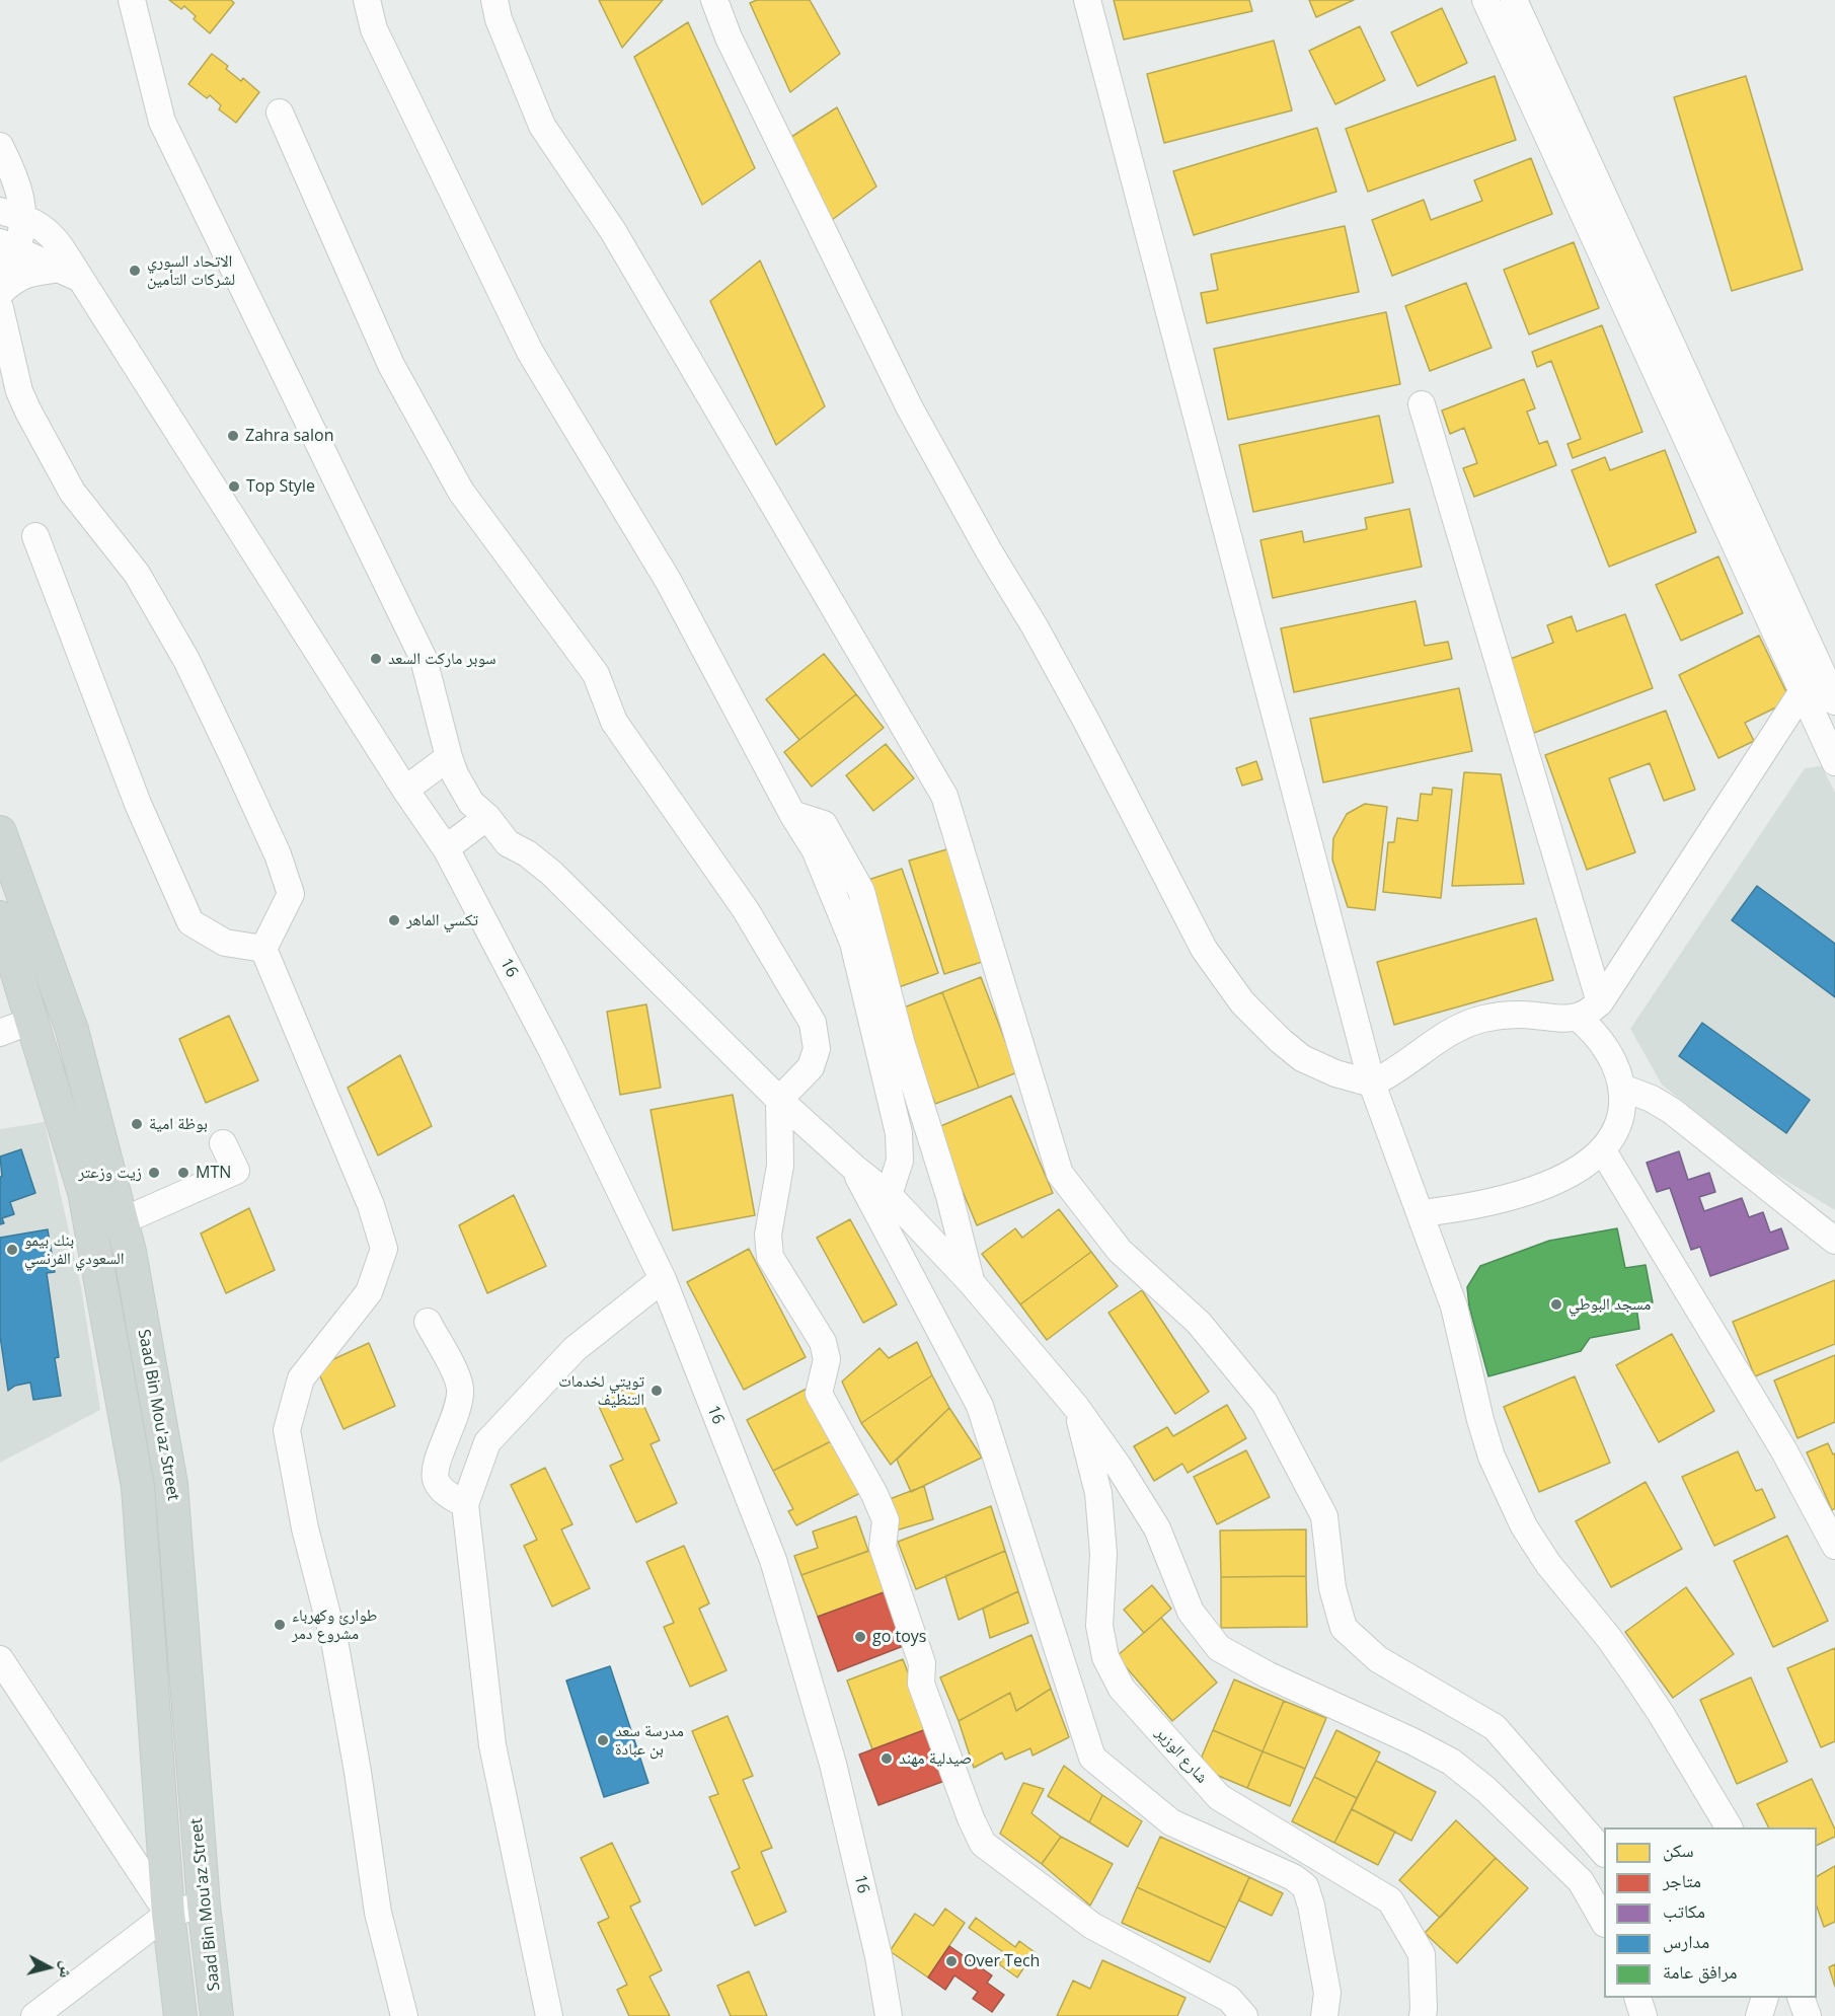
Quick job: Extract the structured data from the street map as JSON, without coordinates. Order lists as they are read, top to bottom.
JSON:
{
  "streets": {
    "main road": ["Saad Bin Mou'az Street"],
    "street": ["16", "شارع الوزير"]
  },
  "places": [
    "الاتحاد السوري لشركات التأمين",
    "Zahra salon",
    "Top Style",
    "سوبر ماركت السعد",
    "تكسي الماهر",
    "بوظة امية",
    "زيت وزعتر",
    "MTN",
    "بنك بيمو السعودي الفرنسي",
    "مسجد البوطي",
    "تويتي لخدمات التنظيف",
    "طوارئ وكهرباء مشروع دمر",
    "go toys",
    "مدرسة سعد بن عبادة",
    "صيدلية مهند",
    "Over Tech"
  ],
  "legend": [
    "سكن",
    "متاجر",
    "مكاتب",
    "مدارس",
    "مرافق عامة"
  ],
  "north": "right"
}
